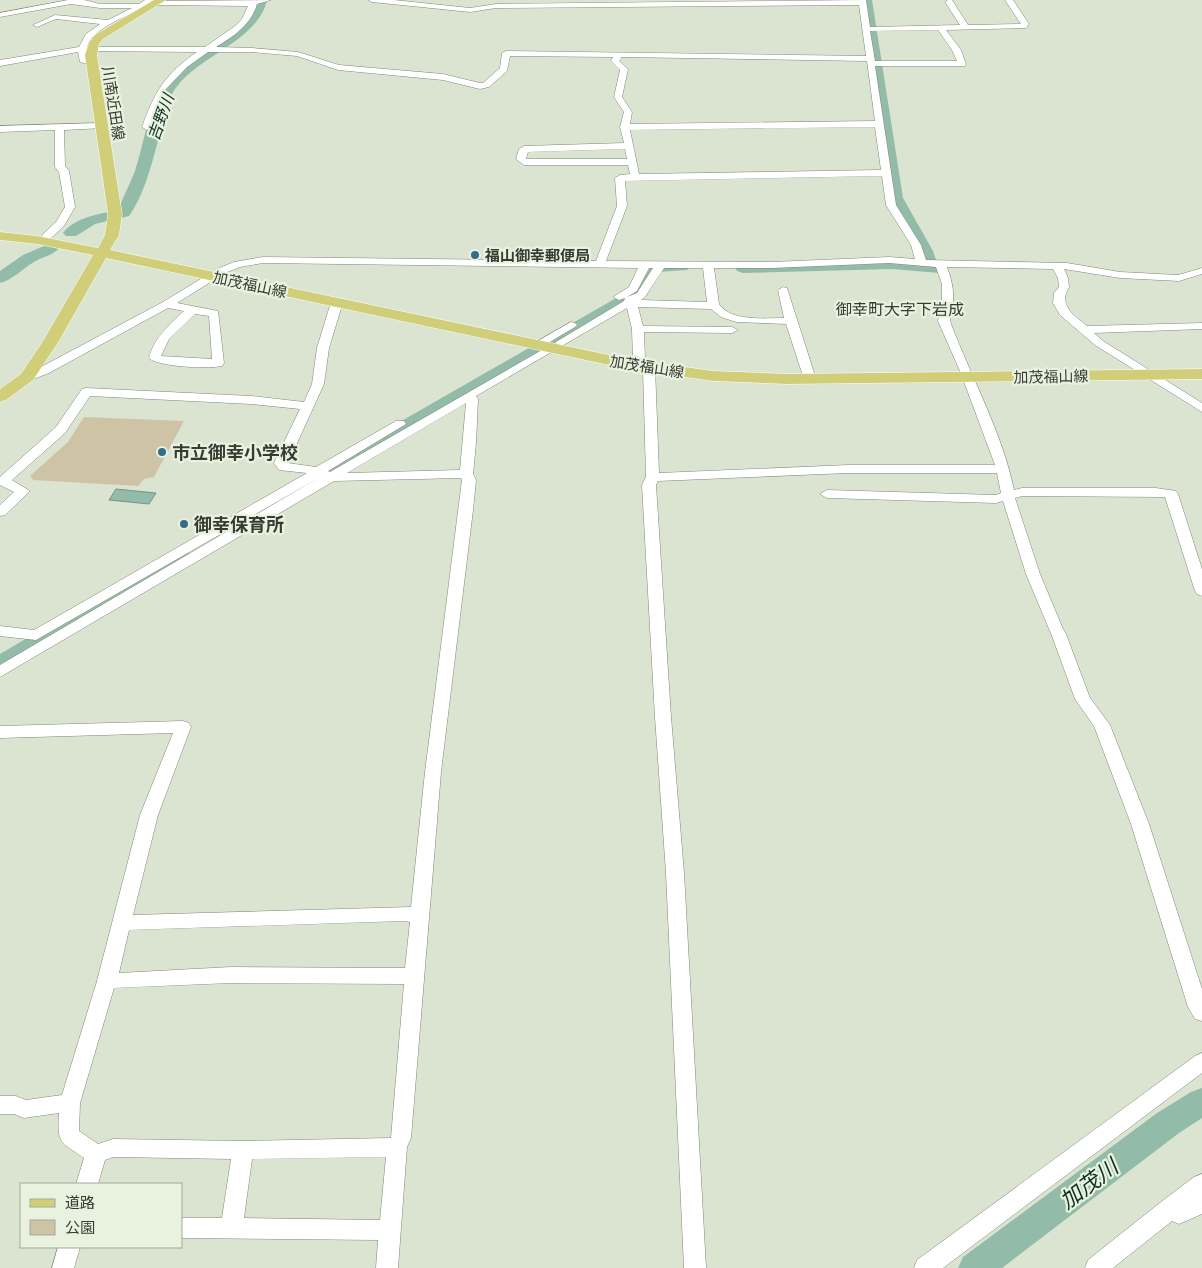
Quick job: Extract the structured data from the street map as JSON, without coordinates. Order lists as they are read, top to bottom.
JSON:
{
  "streets": {
    "main road": ["川南近田線", "加茂福山線"]
  },
  "crossings": [
    ["川南近田線", "加茂福山線"]
  ],
  "districts": ["御幸町大字下岩成"],
  "water": ["吉野川", "加茂川"],
  "places": ["福山御幸郵便局", "市立御幸小学校", "御幸保育所"],
  "legend": ["道路", "公園"]
}
